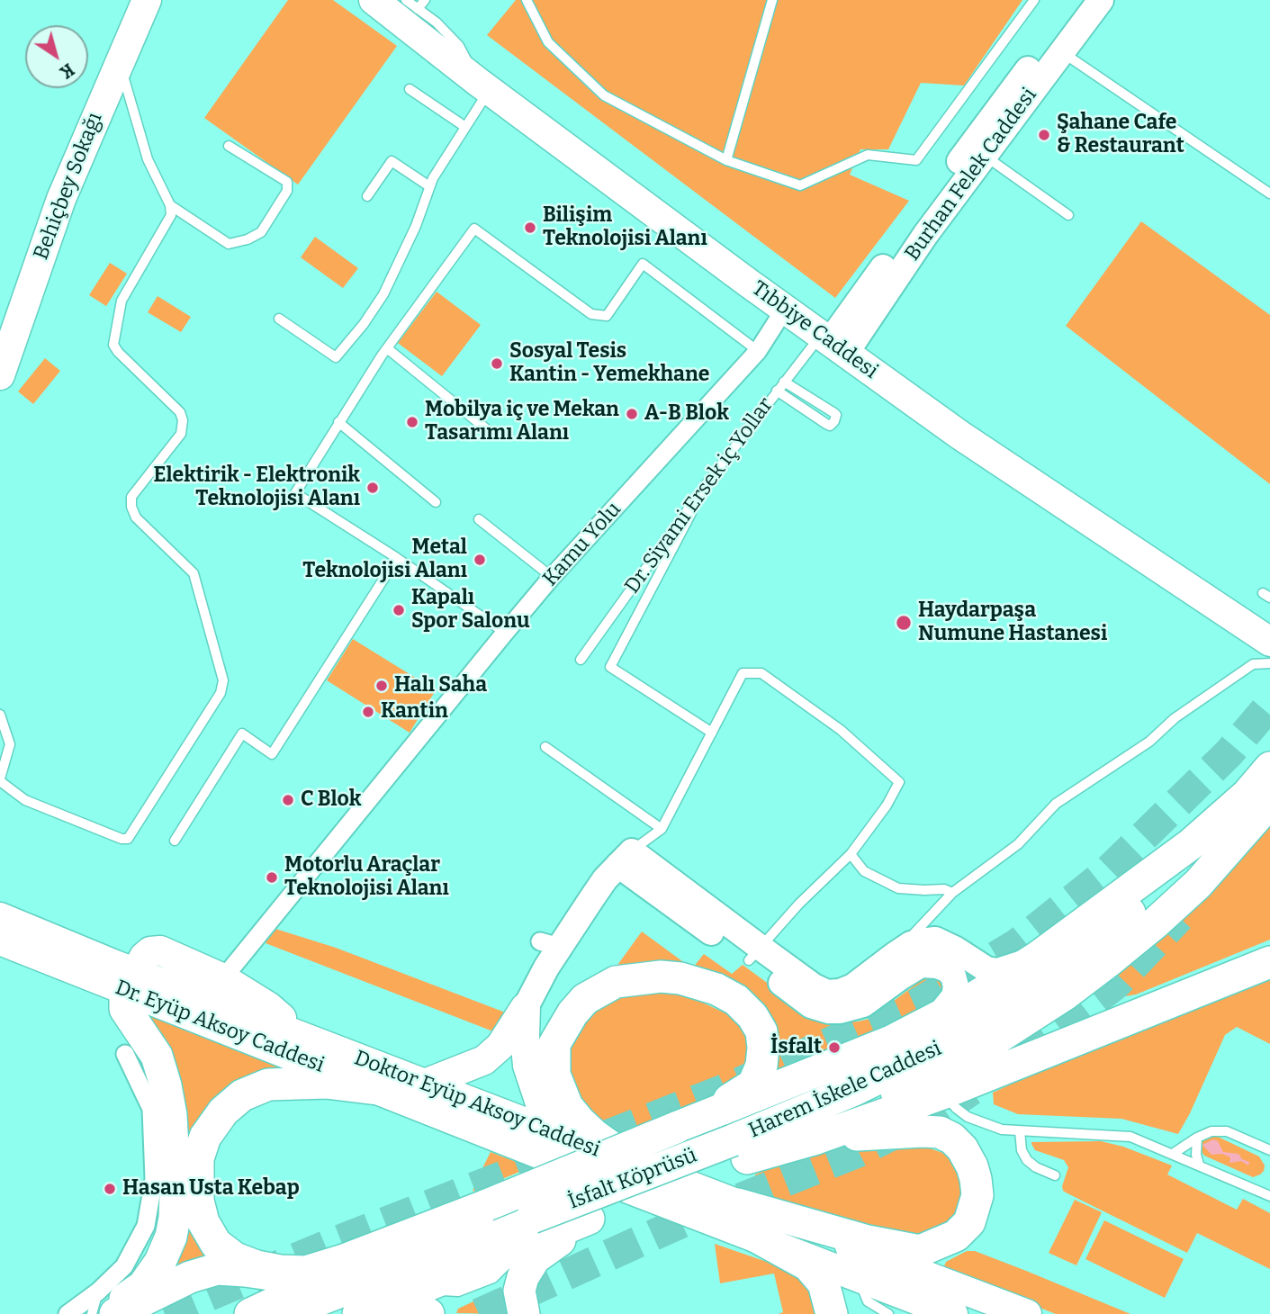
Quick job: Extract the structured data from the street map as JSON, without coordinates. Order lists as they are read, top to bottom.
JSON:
{
  "streets": {
    "highway": ["Harem İskele Caddesi", "İsfalt Köprüsü"],
    "main road": [
      "Burhan Felek Caddesi",
      "Behiçbey Sokağı",
      "Tıbbiye Caddesi",
      "Dr. Eyüp Aksoy Caddesi",
      "Doktor Eyüp Aksoy Caddesi"
    ],
    "street": ["Kamu Yolu"],
    "lane": ["Dr. Siyami Ersek iç Yollar"]
  },
  "crossings": [
    ["Burhan Felek Caddesi", "Tıbbiye Caddesi"],
    ["Burhan Felek Caddesi", "Dr. Siyami Ersek iç Yollar"],
    ["Burhan Felek Caddesi", "Kamu Yolu"],
    ["Tıbbiye Caddesi", "Dr. Siyami Ersek iç Yollar"],
    ["Tıbbiye Caddesi", "Kamu Yolu"],
    ["Dr. Siyami Ersek iç Yollar", "Kamu Yolu"],
    ["Dr. Eyüp Aksoy Caddesi", "Doktor Eyüp Aksoy Caddesi"],
    ["Harem İskele Caddesi", "İsfalt Köprüsü"]
  ],
  "places": [
    "Şahane Cafe & Restaurant",
    "Bilişim Teknolojisi Alanı",
    "Sosyal Tesis Kantin - Yemekhane",
    "A-B Blok",
    "Mobilya iç ve Mekan Tasarımı Alanı",
    "Elektirik - Elektronik Teknolojisi Alanı",
    "Metal Teknolojisi Alanı",
    "Kapalı Spor Salonu",
    "Haydarpaşa Numune Hastanesi",
    "Halı Saha",
    "Kantin",
    "C Blok",
    "Motorlu Araçlar Teknolojisi Alanı",
    "İsfalt",
    "Hasan Usta Kebap"
  ],
  "north": "bottom right"
}
